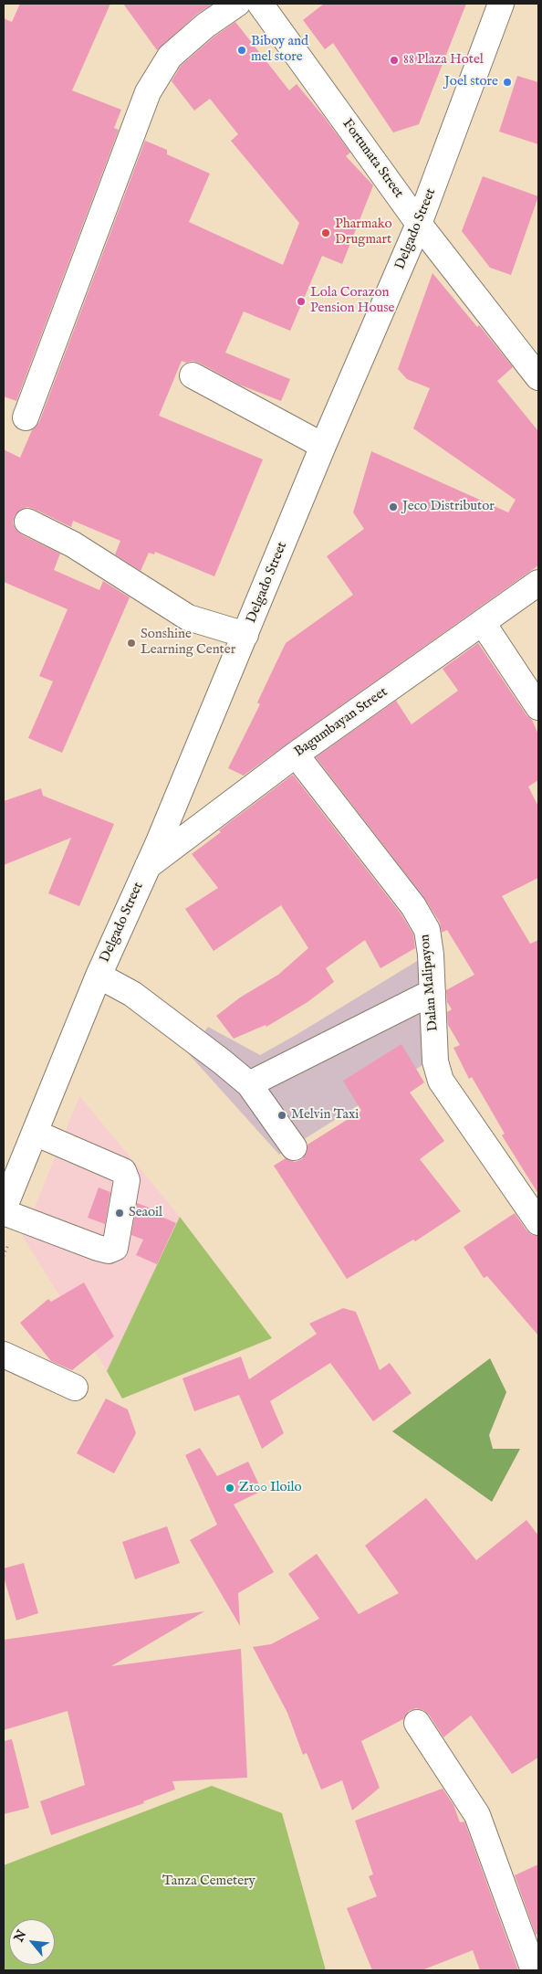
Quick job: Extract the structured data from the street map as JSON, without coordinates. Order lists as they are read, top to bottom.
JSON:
{
  "streets": {
    "street": [
      "Fortunata Street",
      "Delgado Street",
      "Bagumbayan Street",
      "Dalan Malipayon"
    ]
  },
  "crossings": [
    ["Fortunata Street", "Delgado Street"],
    ["Delgado Street", "Bagumbayan Street"],
    ["Bagumbayan Street", "Dalan Malipayon"]
  ],
  "parks": ["Tanza Cemetery"],
  "places": [
    "Biboy and mel store",
    "88 Plaza Hotel",
    "Joel store",
    "Pharmako Drugmart",
    "Lola Corazon Pension House",
    "Jeco Distributor",
    "Sonshine Learning Center",
    "Melvin Taxi",
    "Seaoil",
    "Z100 Iloilo"
  ],
  "north": "top left"
}
